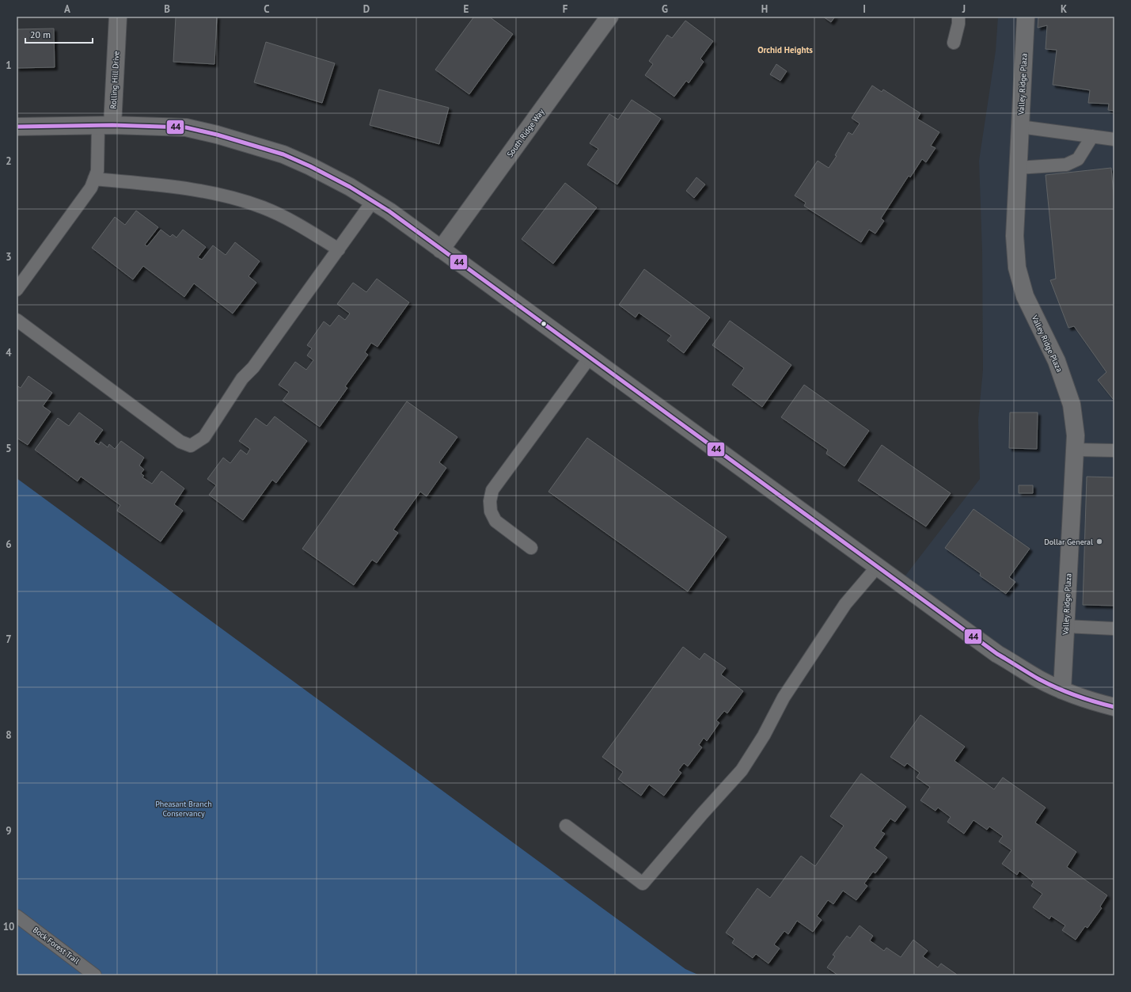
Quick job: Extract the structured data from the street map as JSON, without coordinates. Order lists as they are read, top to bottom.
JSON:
{
  "streets": {
    "street": ["Rolling Hill Drive", "Valley Ridge Plaza", "South Ridge Way"],
    "lane": ["Bock Forest Trail"]
  },
  "districts": ["Orchid Heights"],
  "parks": ["Pheasant Branch Conservancy"],
  "places": ["Dollar General"],
  "lines": ["transit line 44"],
  "scale_bar": "20 m",
  "grid": {
    "columns": [
      "A",
      "B",
      "C",
      "D",
      "E",
      "F",
      "G",
      "H",
      "I",
      "J",
      "K"
    ],
    "rows": [
      "1",
      "2",
      "3",
      "4",
      "5",
      "6",
      "7",
      "8",
      "9",
      "10"
    ]
  }
}
